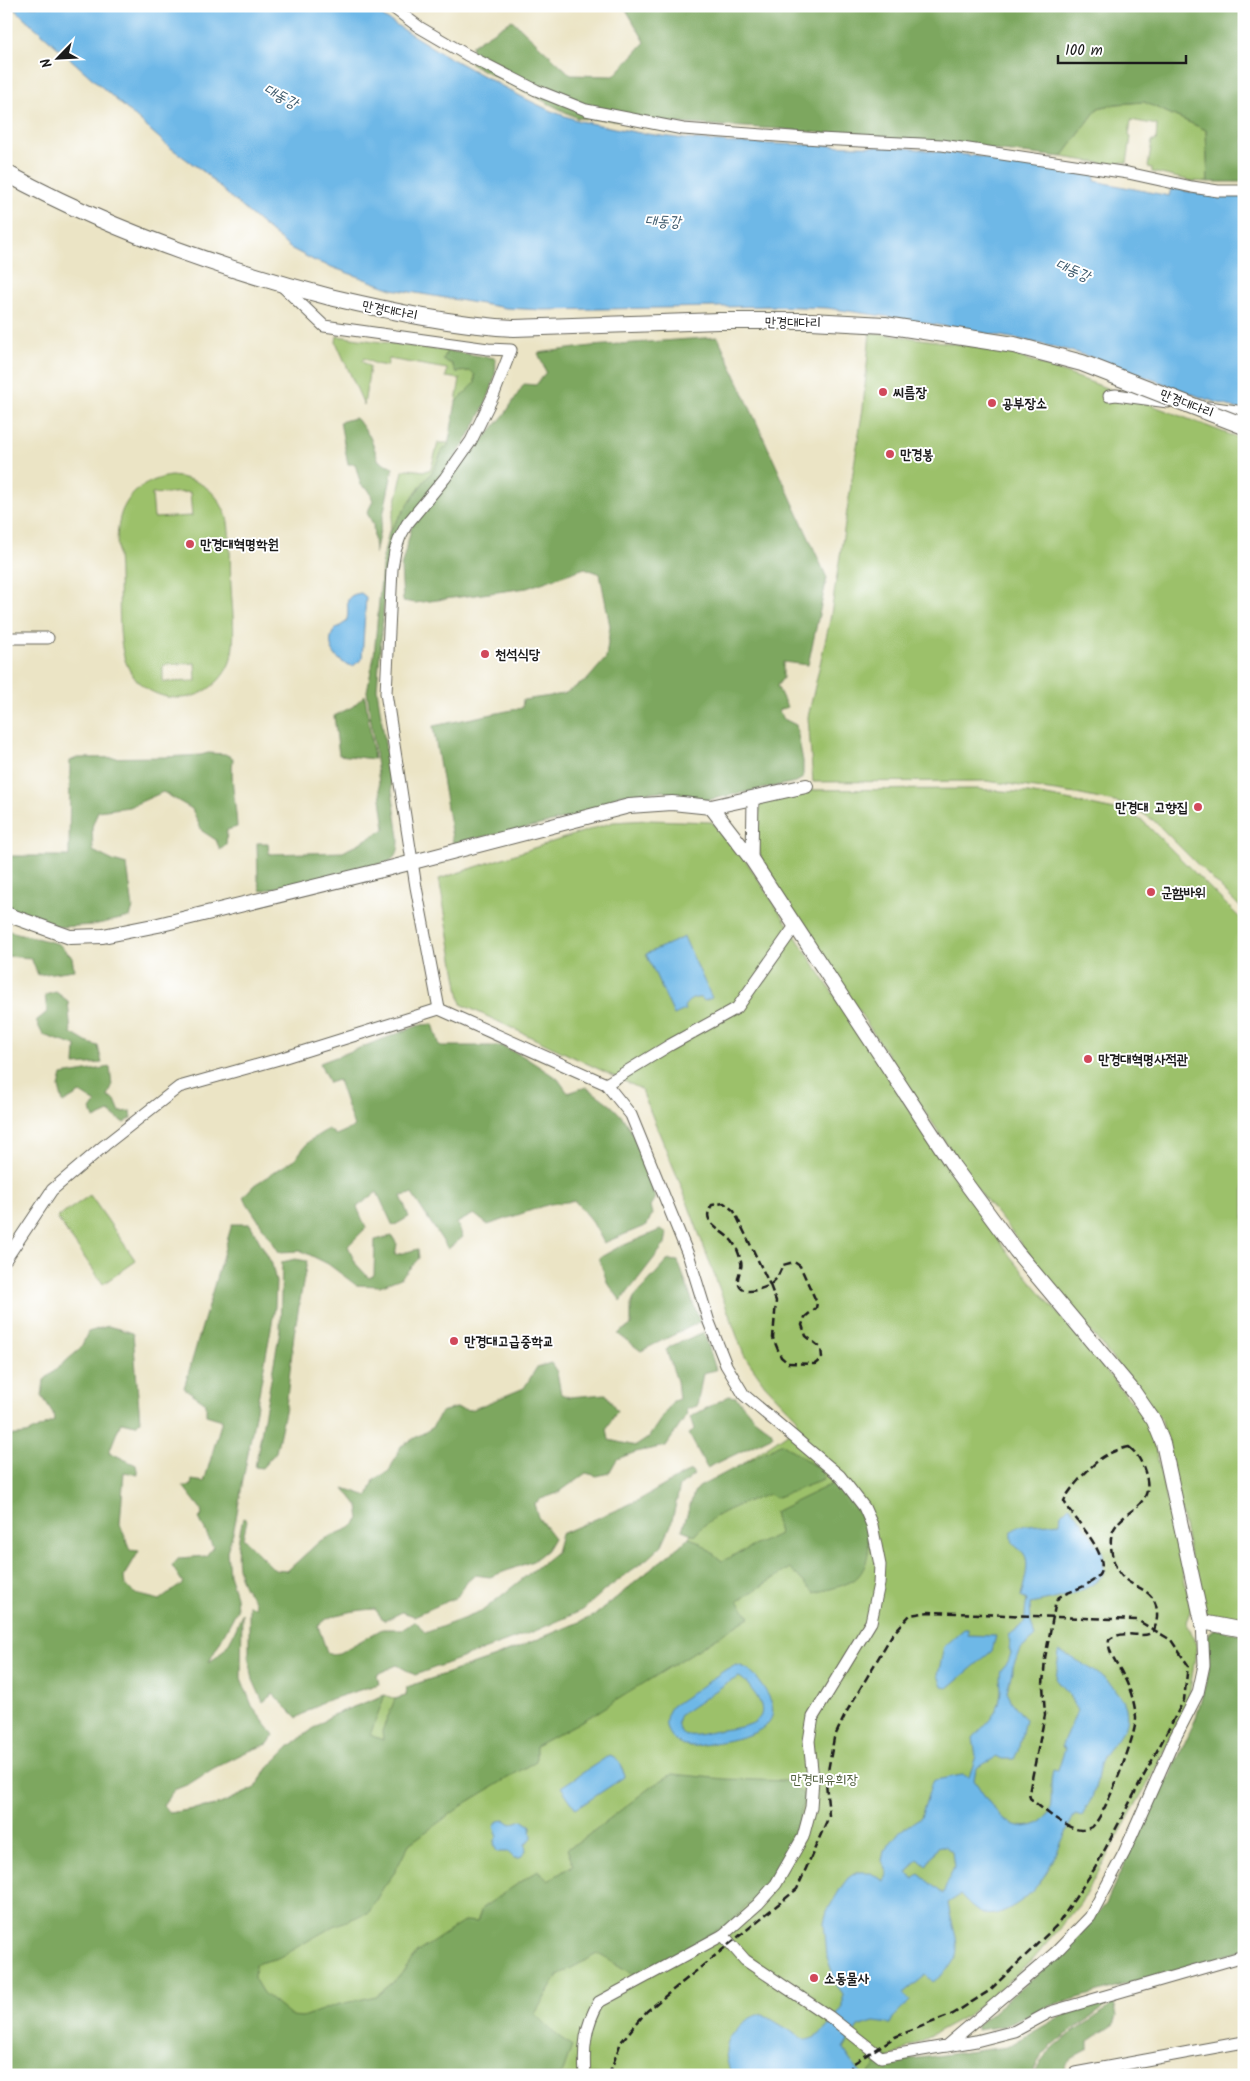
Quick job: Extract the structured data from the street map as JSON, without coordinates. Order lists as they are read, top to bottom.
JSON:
{
  "streets": {
    "highway": ["만경대다리"]
  },
  "water": ["대동강"],
  "parks": ["만경대유희장"],
  "places": [
    "씨름장",
    "공부장소",
    "만경봉",
    "만경대혁명학원",
    "천석식당",
    "만경대 고향집",
    "군함바위",
    "만경대혁명사적관",
    "만경대고급중학교",
    "소동물사"
  ],
  "scale_bar": "100 m",
  "north": "bottom left"
}
